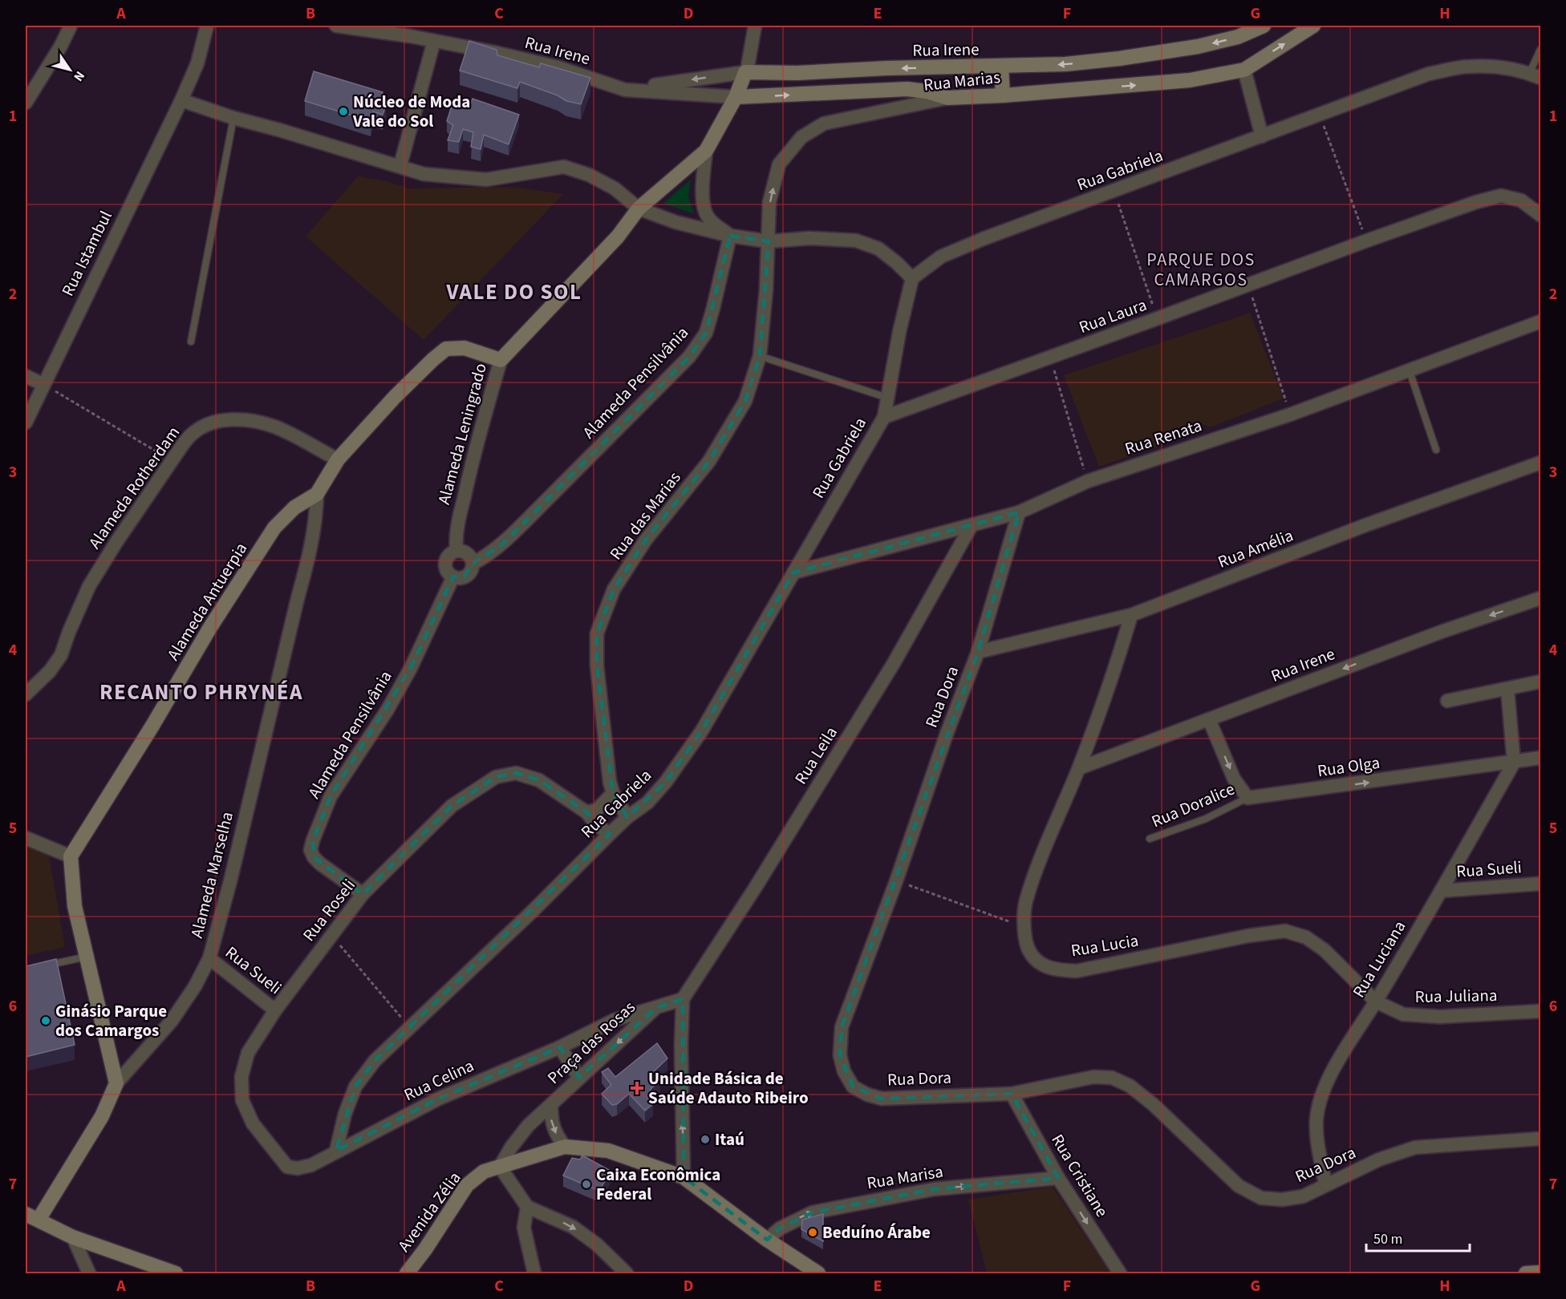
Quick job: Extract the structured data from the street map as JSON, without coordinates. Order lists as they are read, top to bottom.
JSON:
{
  "streets": {
    "street": [
      "Rua Irene",
      "Rua Marias",
      "Rua Gabriela",
      "Rua Istambul",
      "Rua Laura",
      "Alameda Pensilvânia",
      "Alameda Leningrado",
      "Rua Renata",
      "Alameda Rotherdam",
      "Rua das Marias",
      "Rua Amélia",
      "Alameda Antuerpia",
      "Rua Dora",
      "Rua Leila",
      "Rua Olga",
      "Rua Sueli",
      "Alameda Marselha",
      "Rua Roseli",
      "Rua Lucia",
      "Rua Luciana",
      "Rua Juliana",
      "Praça das Rosas",
      "Rua Celina",
      "Rua Cristiane",
      "Rua Marisa",
      "Avenida Zélia"
    ],
    "lane": ["Rua Doralice"]
  },
  "crossings": [
    ["Rua Irene", "Rua Marias"],
    ["Rua Irene", "Rua Lucia"],
    ["Rua Marias", "Rua das Marias"],
    ["Rua Gabriela", "Rua Laura"],
    ["Rua Gabriela", "Rua Renata"],
    ["Rua Gabriela", "Rua das Marias"],
    ["Rua Gabriela", "Rua Roseli"],
    ["Rua Gabriela", "Rua Celina"],
    ["Alameda Pensilvânia", "Alameda Leningrado"],
    ["Alameda Pensilvânia", "Rua Roseli"],
    ["Alameda Leningrado", "Alameda Antuerpia"],
    ["Rua Renata", "Rua Dora"],
    ["Rua Renata", "Rua Leila"],
    ["Alameda Rotherdam", "Alameda Antuerpia"],
    ["Rua Amélia", "Rua Dora"],
    ["Rua Amélia", "Rua Lucia"],
    ["Alameda Antuerpia", "Alameda Marselha"],
    ["Rua Dora", "Rua Luciana"],
    ["Rua Dora", "Rua Cristiane"],
    ["Rua Leila", "Rua Celina"],
    ["Rua Olga", "Rua Doralice"],
    ["Rua Olga", "Rua Luciana"],
    ["Rua Sueli", "Alameda Marselha"],
    ["Rua Sueli", "Rua Roseli"],
    ["Rua Sueli", "Rua Luciana"],
    ["Rua Roseli", "Rua Celina"],
    ["Rua Lucia", "Rua Luciana"],
    ["Rua Lucia", "Rua Juliana"],
    ["Rua Luciana", "Rua Juliana"],
    ["Praça das Rosas", "Rua Celina"],
    ["Praça das Rosas", "Avenida Zélia"],
    ["Rua Cristiane", "Rua Marisa"],
    ["Rua Marisa", "Avenida Zélia"]
  ],
  "one_way": [
    "Rua Marias",
    "Rua Olga",
    "Rua Cristiane",
    "Rua Marisa"
  ],
  "districts": ["PARQUE DOS CAMARGOS", "VALE DO SOL", "RECANTO PHRYNÉA"],
  "places": {
    "other": [
      "Núcleo de Moda Vale do Sol",
      "Ginásio Parque dos Camargos",
      "Itaú",
      "Caixa Econômica Federal",
      "Beduíno Árabe"
    ],
    "health": ["Unidade Básica de Saúde Adauto Ribeiro"]
  },
  "scale_bar": "50 m",
  "north": "bottom right",
  "grid": {
    "columns": [
      "A",
      "B",
      "C",
      "D",
      "E",
      "F",
      "G",
      "H"
    ],
    "rows": [
      "1",
      "2",
      "3",
      "4",
      "5",
      "6",
      "7"
    ]
  }
}
